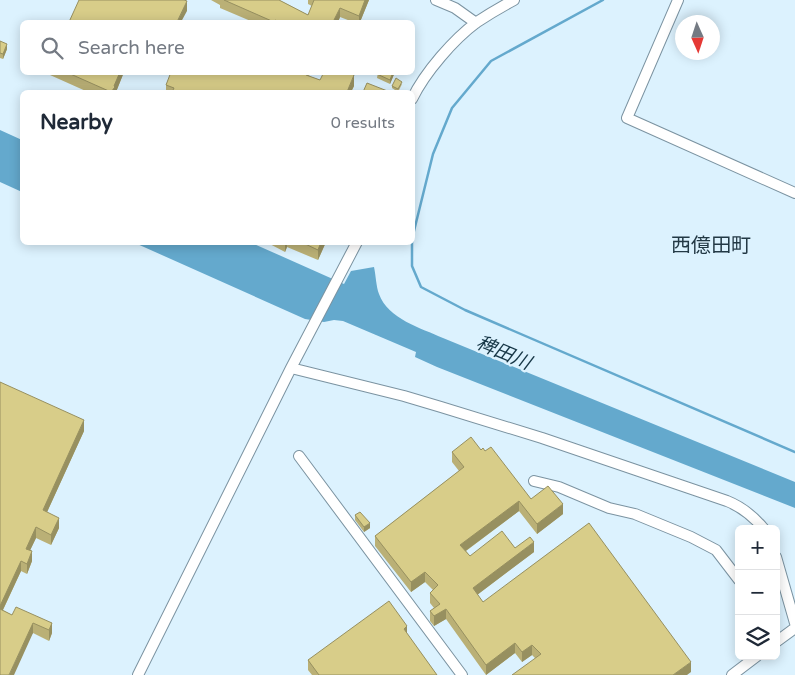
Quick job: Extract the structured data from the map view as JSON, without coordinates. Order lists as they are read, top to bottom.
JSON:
{
  "districts": ["西億田町"],
  "water": ["稗田川"],
  "north": "bottom",
  "page": {
    "search": "Search here",
    "heading": ["Nearby", "0 results"],
    "map_buttons": ["+", "−"]
  }
}
